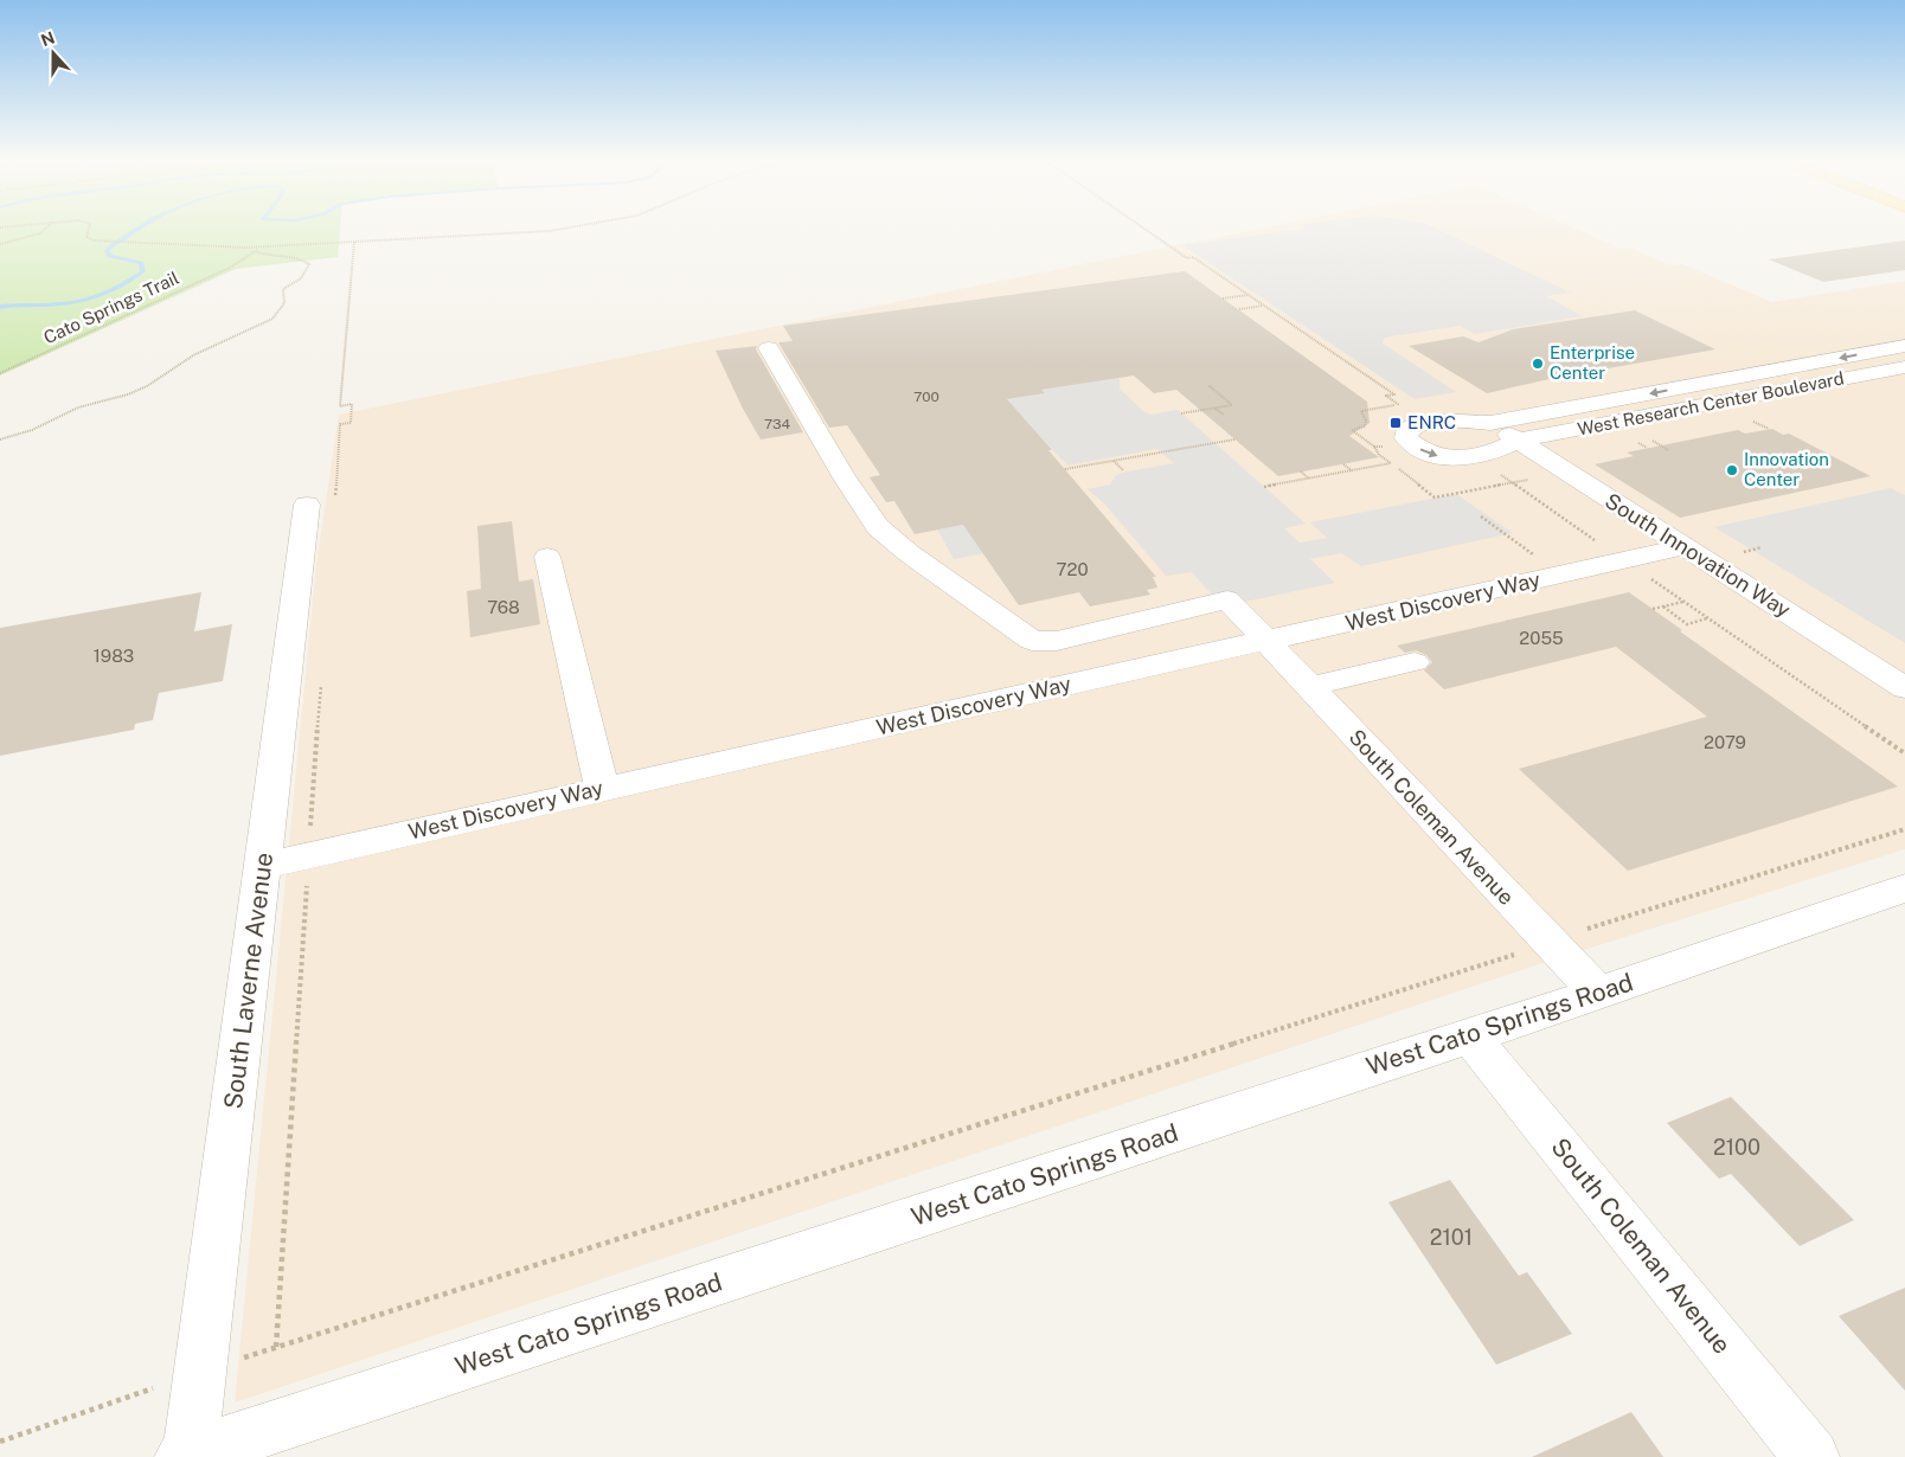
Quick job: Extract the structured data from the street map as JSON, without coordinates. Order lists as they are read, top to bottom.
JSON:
{
  "streets": {
    "street": [
      "West Research Center Boulevard",
      "South Innovation Way",
      "West Discovery Way",
      "South Coleman Avenue",
      "South Laverne Avenue",
      "West Cato Springs Road"
    ],
    "path": ["Cato Springs Trail"]
  },
  "crossings": [
    ["West Research Center Boulevard", "South Innovation Way"],
    ["South Innovation Way", "West Discovery Way"],
    ["West Discovery Way", "South Coleman Avenue"],
    ["West Discovery Way", "South Laverne Avenue"],
    ["South Coleman Avenue", "West Cato Springs Road"],
    ["South Laverne Avenue", "West Cato Springs Road"]
  ],
  "places": {
    "other": ["Enterprise Center", "Innovation Center"],
    "transit": ["ENRC"]
  },
  "house_numbers": [
    "700",
    "734",
    "720",
    "768",
    "2055",
    "1983",
    "2079",
    "2100",
    "2101"
  ],
  "north": "top"
}
